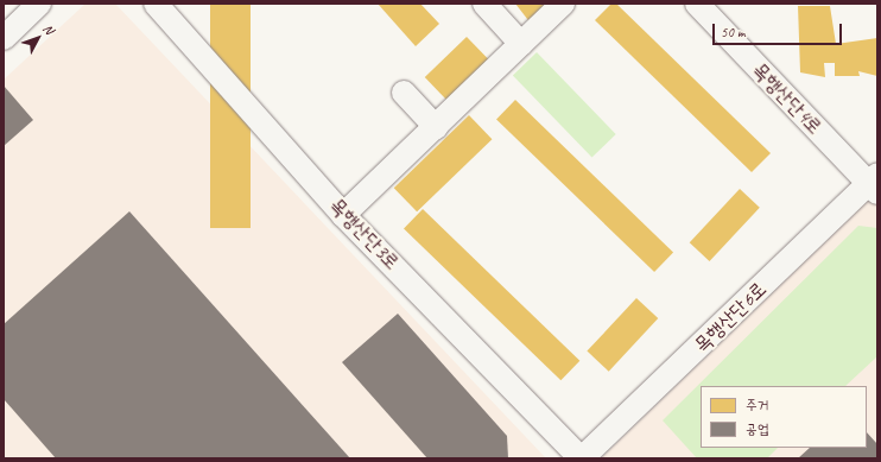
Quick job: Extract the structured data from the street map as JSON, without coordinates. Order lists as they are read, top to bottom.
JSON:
{
  "streets": {
    "street": ["목행산단4로", "목행산단3로", "목행산단6로"]
  },
  "crossings": [
    ["목행산단4로", "목행산단6로"],
    ["목행산단3로", "목행산단6로"]
  ],
  "legend": ["주거", "공업"],
  "scale_bar": "50 m",
  "north": "top right"
}
